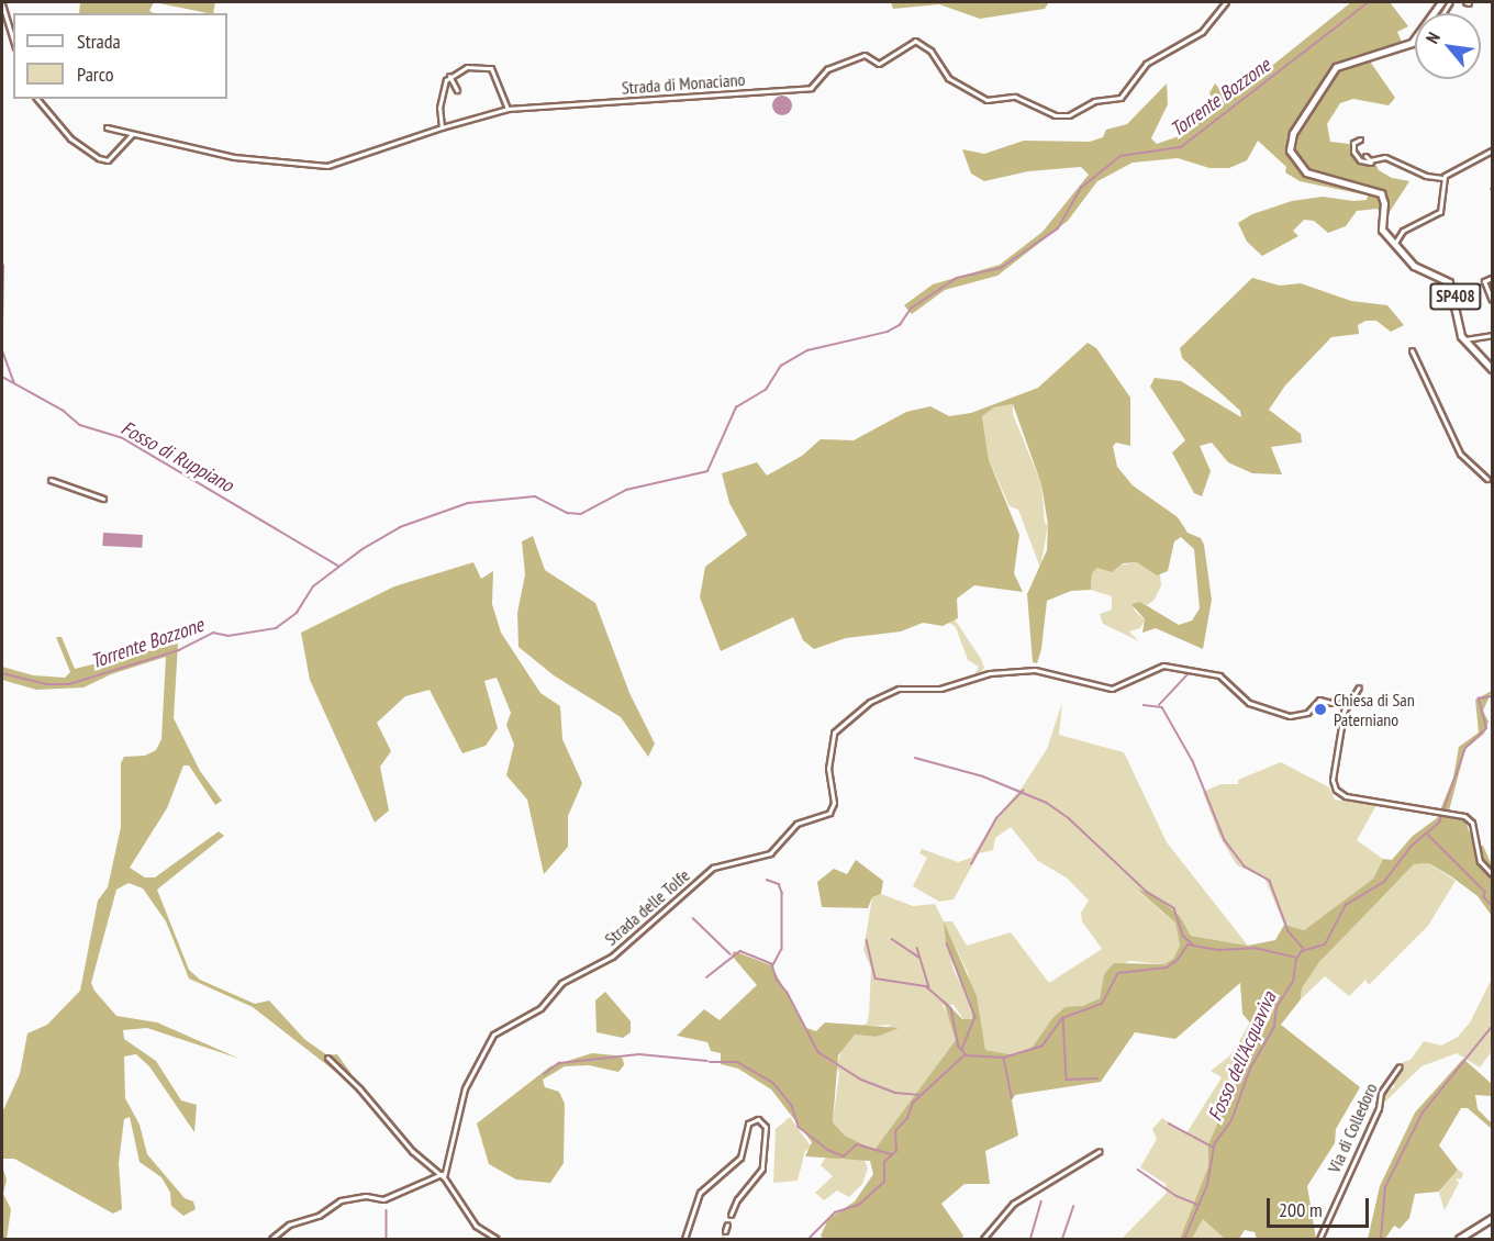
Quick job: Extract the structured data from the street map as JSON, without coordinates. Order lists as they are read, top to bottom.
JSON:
{
  "streets": {
    "main road": ["SP408"],
    "street": ["Strada di Monaciano", "Strada delle Tolfe", "Via di Colledoro"]
  },
  "water": ["Torrente Bozzone", "Fosso di Ruppiano", "Fosso dell'Acquaviva"],
  "places": ["Chiesa di San Paterniano"],
  "legend": ["Strada", "Parco"],
  "scale_bar": "200 m",
  "north": "top left"
}
